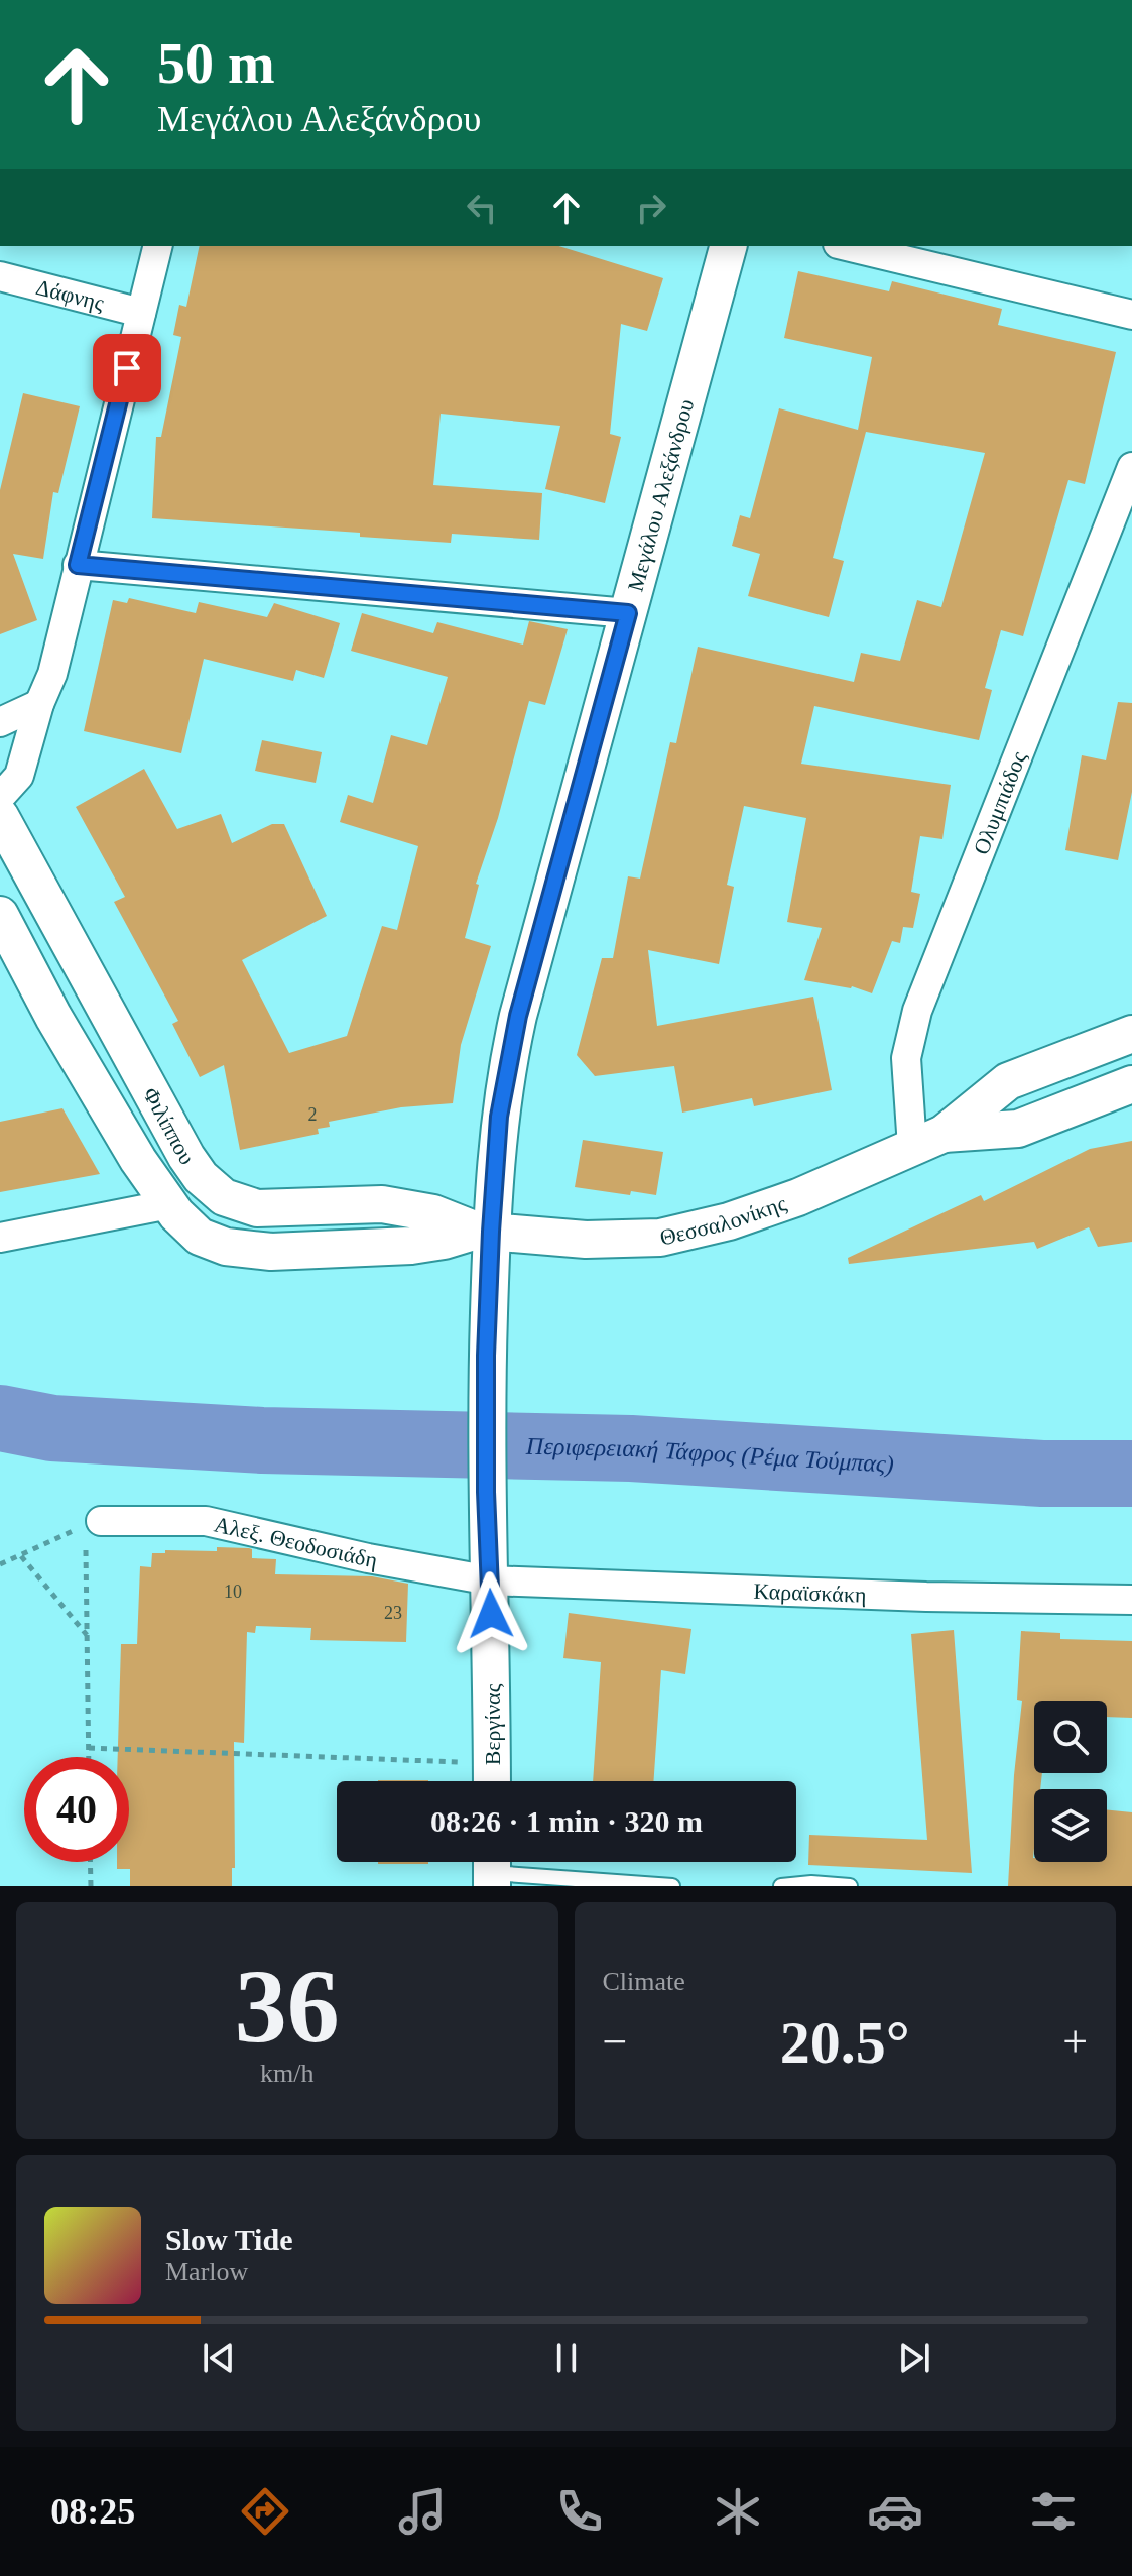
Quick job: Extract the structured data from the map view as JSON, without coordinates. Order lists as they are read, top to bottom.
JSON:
{
  "streets": {
    "street": [
      "Δάφνης",
      "Μεγάλου Αλεξάνδρου",
      "Ολυμπιάδος",
      "Φιλίππου",
      "Θεσσαλονίκης",
      "Αλεξ. Θεοδοσιάδη",
      "Καραϊσκάκη",
      "Βεργίνας"
    ]
  },
  "crossings": [
    ["Μεγάλου Αλεξάνδρου", "Φιλίππου"],
    ["Μεγάλου Αλεξάνδρου", "Θεσσαλονίκης"],
    ["Μεγάλου Αλεξάνδρου", "Βεργίνας"],
    ["Ολυμπιάδος", "Θεσσαλονίκης"],
    ["Φιλίππου", "Θεσσαλονίκης"],
    ["Αλεξ. Θεοδοσιάδη", "Καραϊσκάκη"],
    ["Αλεξ. Θεοδοσιάδη", "Βεργίνας"],
    ["Καραϊσκάκη", "Βεργίνας"]
  ],
  "water": ["Περιφερειακή Τάφρος (Ρέμα Τούμπας)"],
  "house_numbers": ["2", "10", "23"],
  "page": {
    "turn": ["50 m", "Μεγάλου Αλεξάνδρου"],
    "limit": "40",
    "trip": "08:26 · 1 min · 320 m",
    "tile": [
      ["36", "km/h"],
      "Climate"
    ],
    "heat": ["−", "20.5°", "+"],
    "song": ["Slow Tide", "Marlow"],
    "tabs": "08:25"
  }
}
